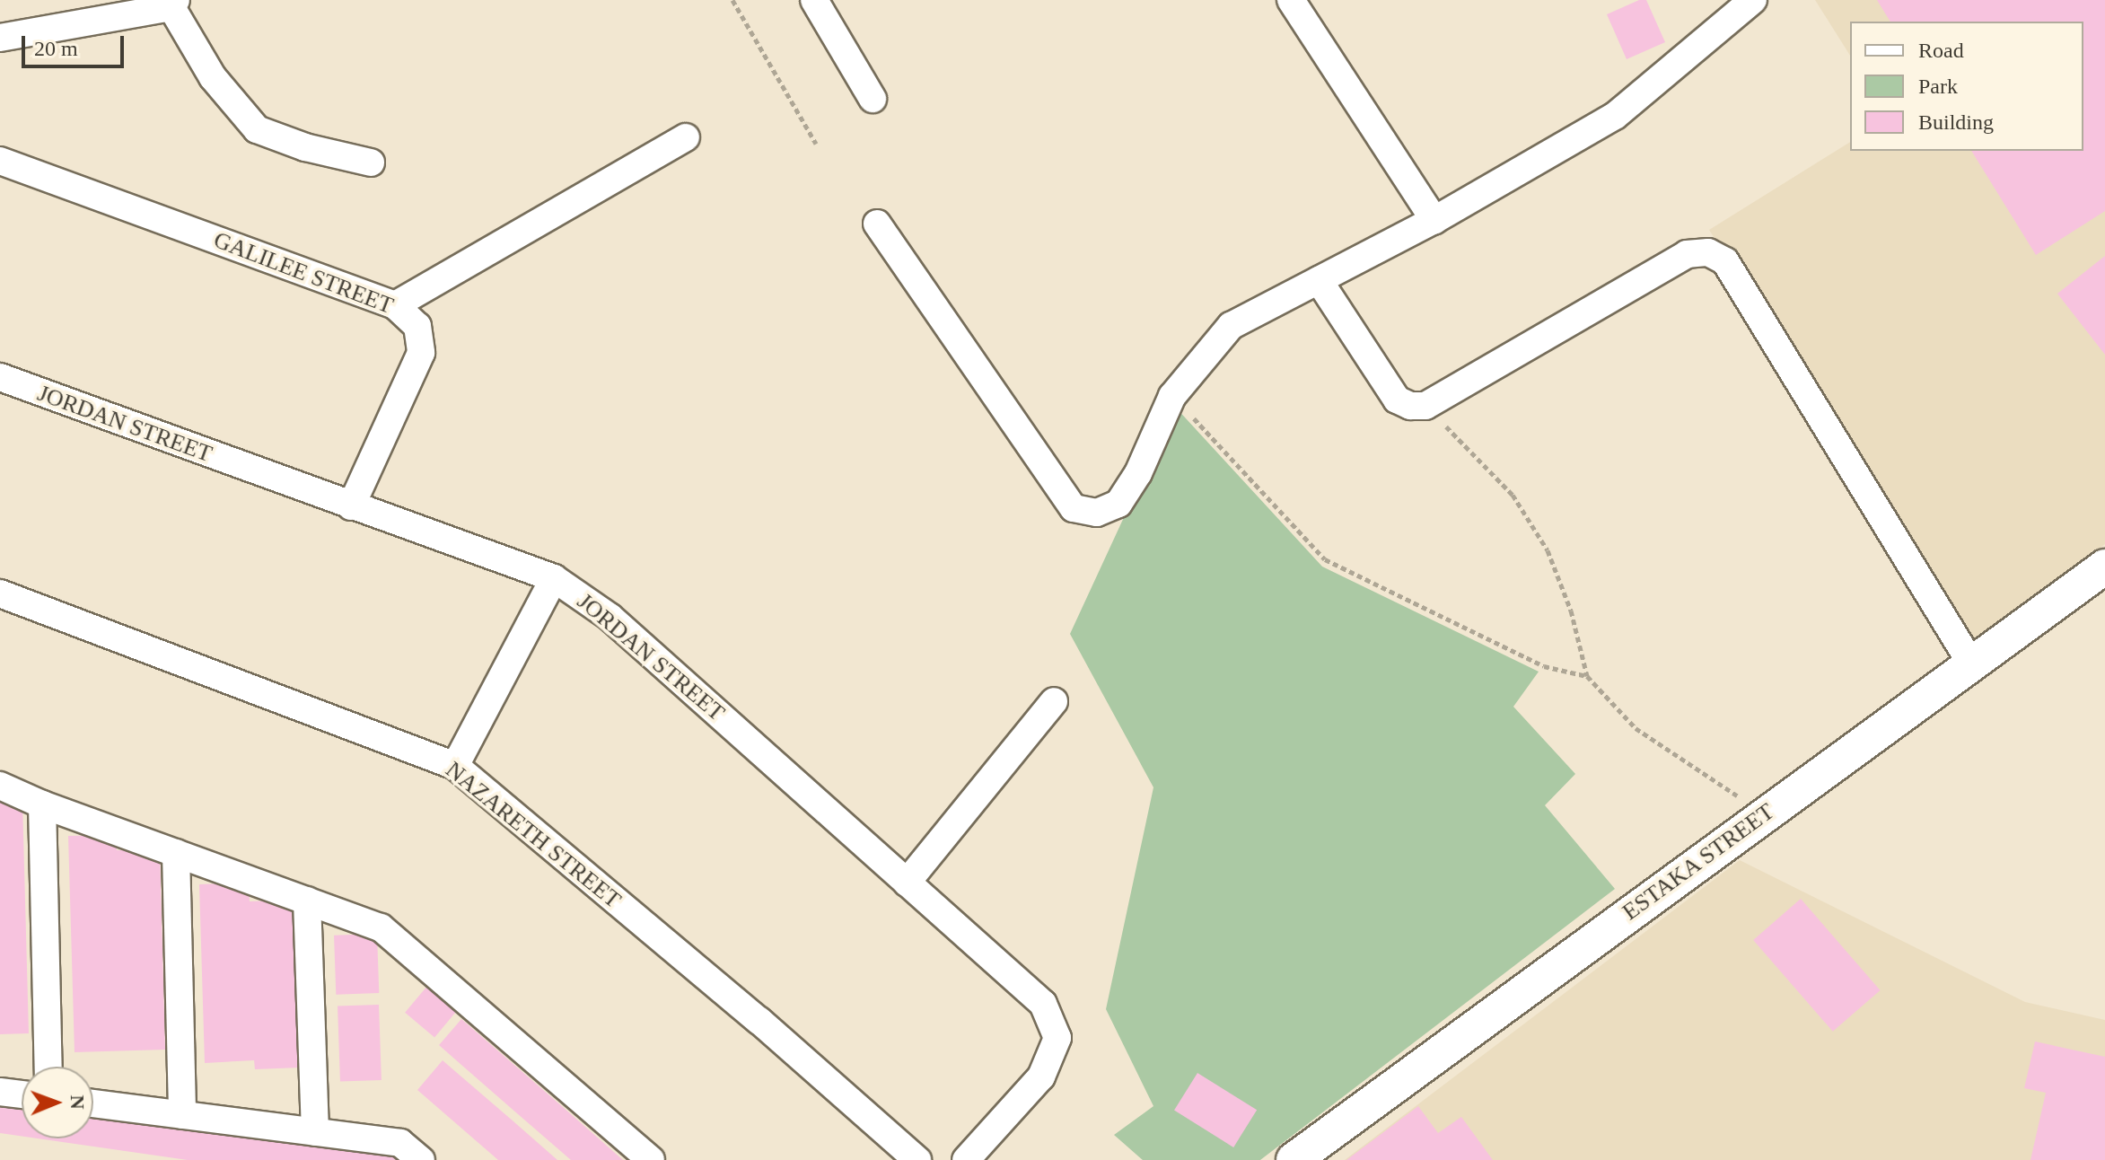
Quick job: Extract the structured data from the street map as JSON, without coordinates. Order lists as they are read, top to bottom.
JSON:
{
  "streets": {
    "street": [
      "GALILEE STREET",
      "JORDAN STREET",
      "NAZARETH STREET",
      "ESTAKA STREET"
    ]
  },
  "crossings": [
    ["GALILEE STREET", "JORDAN STREET"]
  ],
  "legend": ["Road", "Park", "Building"],
  "scale_bar": "20 m",
  "north": "right"
}
